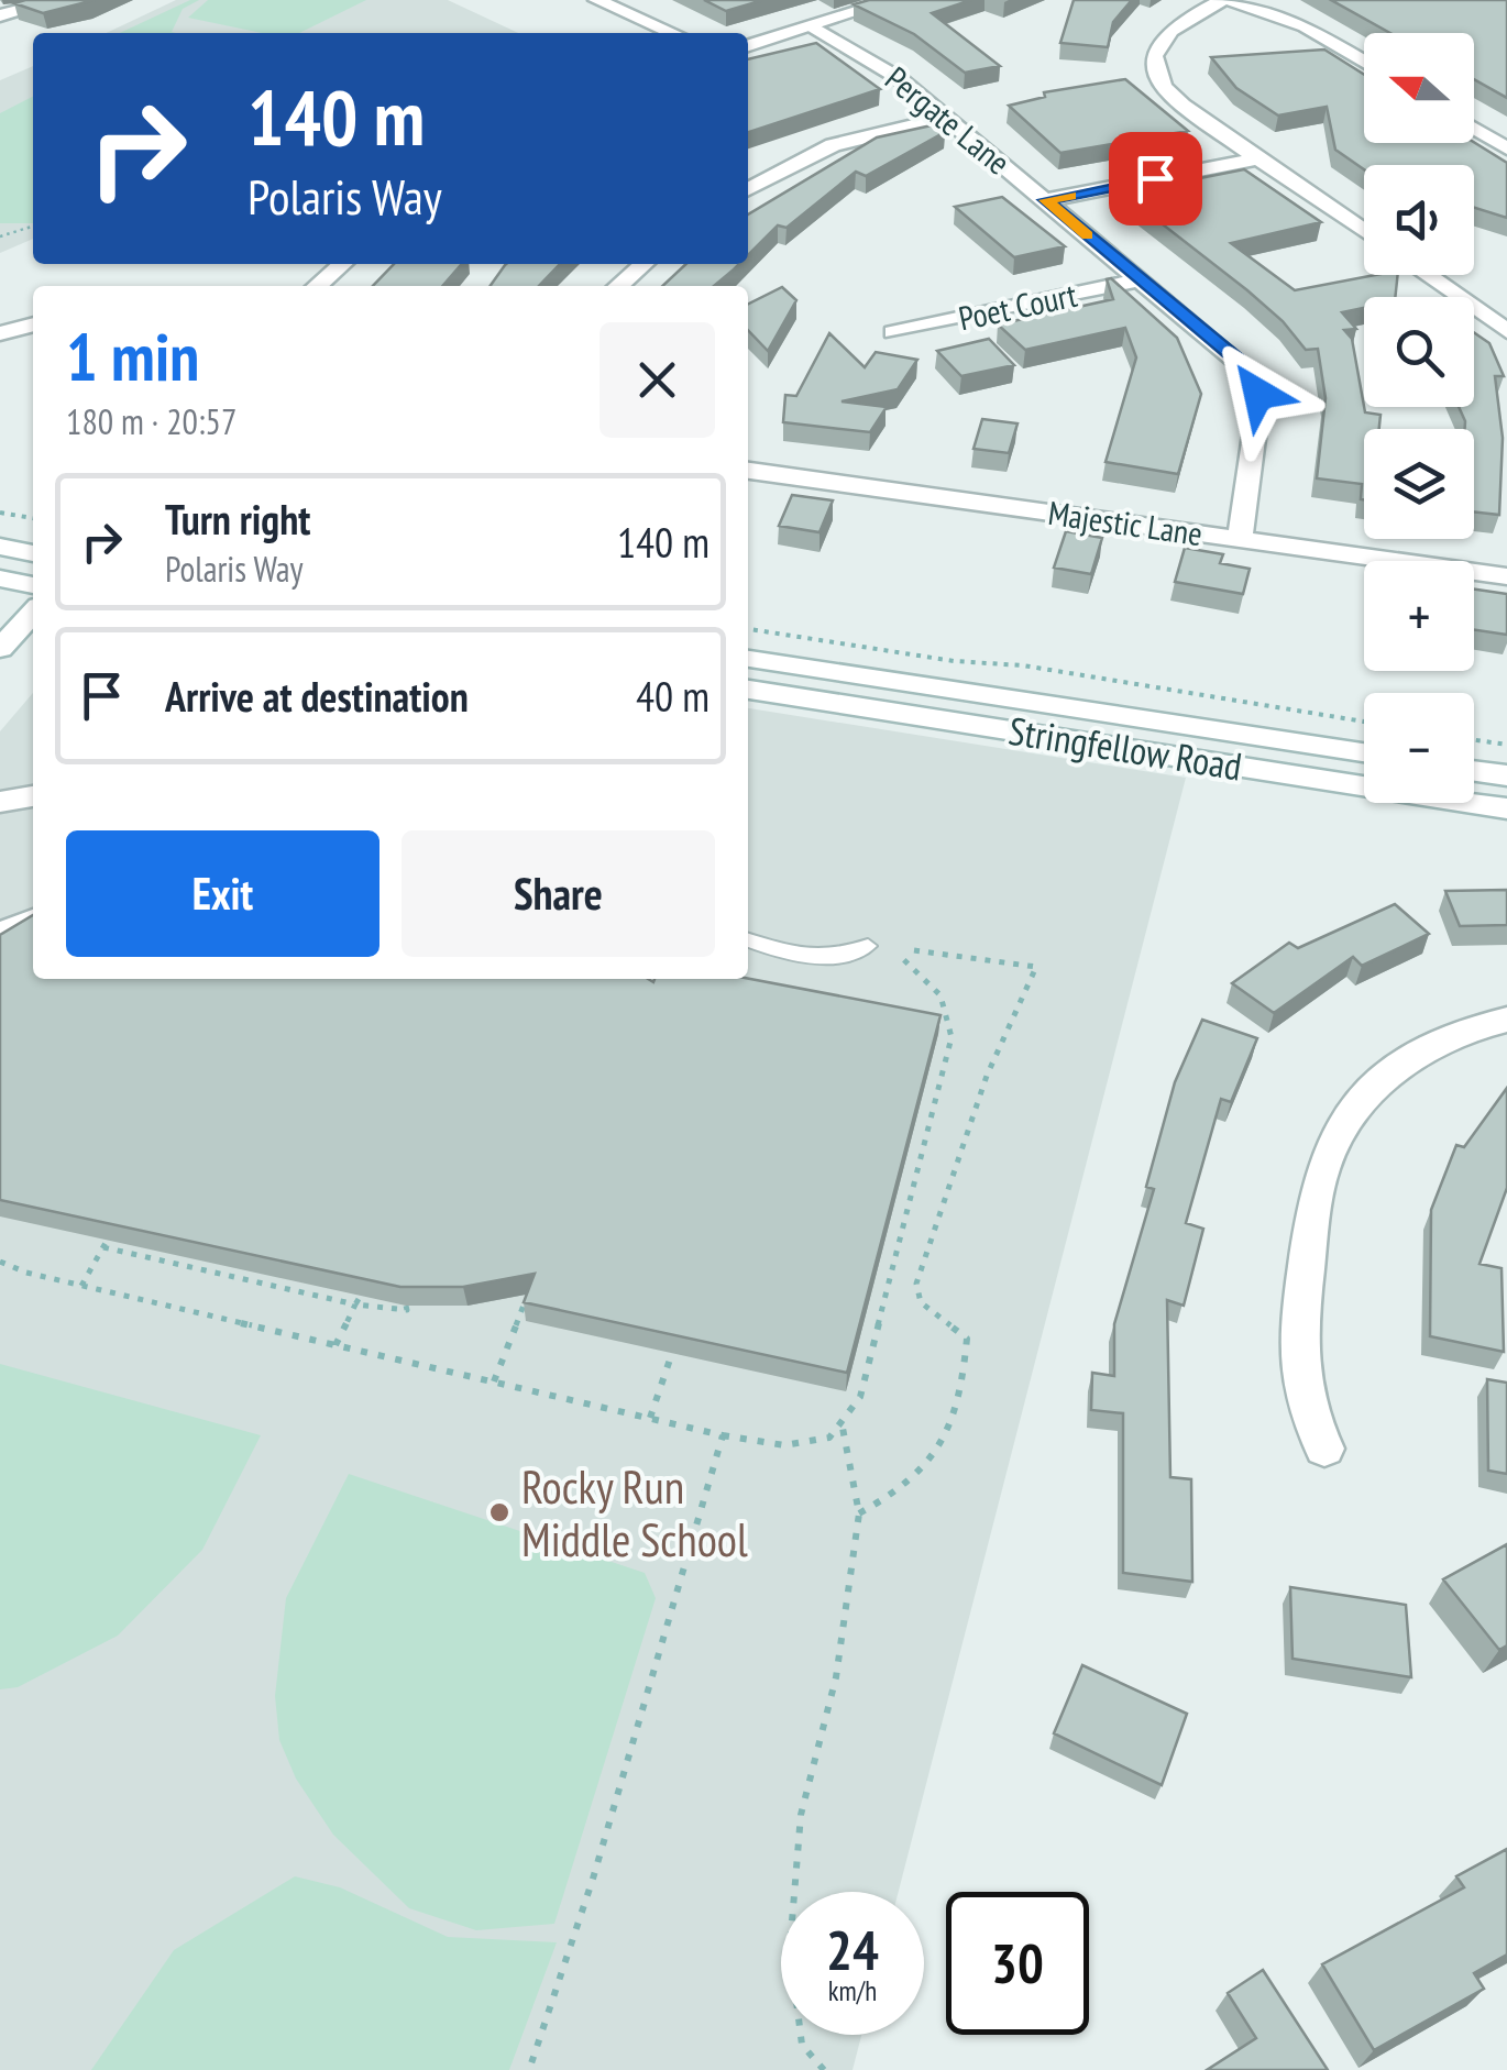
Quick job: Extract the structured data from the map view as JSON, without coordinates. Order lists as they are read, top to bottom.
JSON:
{
  "streets": {
    "street": [
      "Pergate Lane",
      "Poet Court",
      "Majestic Lane",
      "Stringfellow Road"
    ]
  },
  "crossings": [
    ["Pergate Lane", "Poet Court"],
    ["Pergate Lane", "Majestic Lane"]
  ],
  "places": ["Rocky Run Middle School"],
  "north": "left",
  "page": {
    "map_buttons": ["+", "−"],
    "turn": ["140 m", "Polaris Way"],
    "heading": ["1 min", "180 m · 20:57"],
    "list": [
      {
        "name": "Turn right",
        "note": "Polaris Way",
        "value": "140 m"
      },
      {
        "name": "Arrive at destination",
        "value": "40 m"
      }
    ],
    "buttons": ["Exit", "Share"],
    "speed": "24 km/h",
    "limit": "30"
  }
}
